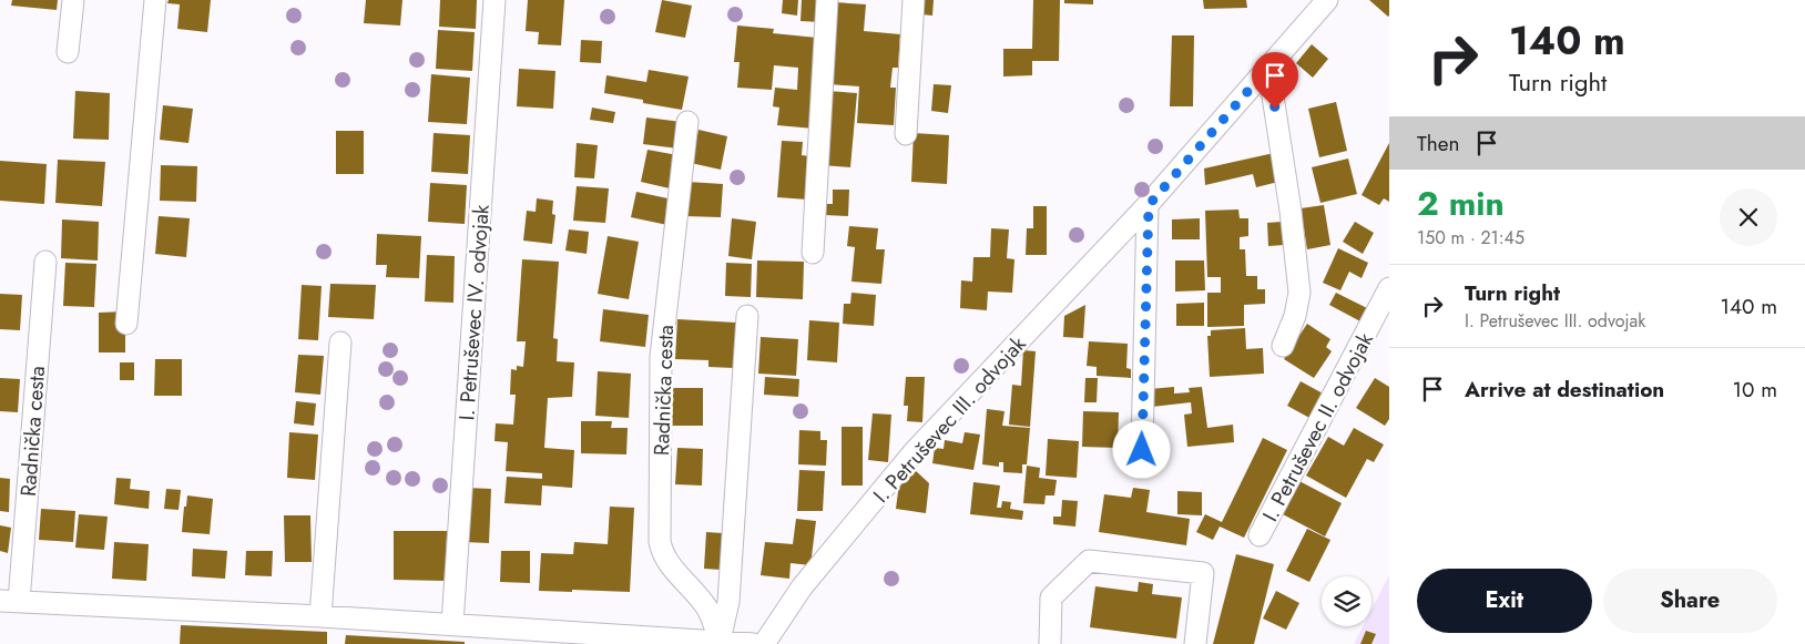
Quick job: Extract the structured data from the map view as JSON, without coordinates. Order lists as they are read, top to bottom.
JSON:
{
  "streets": {
    "street": [
      "I. Petruševec IV. odvojak",
      "Radnička cesta",
      "I. Petruševec III. odvojak",
      "I. Petruševec II. odvojak"
    ]
  },
  "crossings": [
    ["I. Petruševec IV. odvojak", "Radnička cesta"]
  ],
  "page": {
    "turn": ["140 m", "Turn right"],
    "then": "Then",
    "heading": ["2 min", "150 m · 21:45"],
    "list": [
      {
        "name": "Turn right",
        "note": "I. Petruševec III. odvojak",
        "value": "140 m"
      },
      {
        "name": "Arrive at destination",
        "value": "10 m"
      }
    ],
    "buttons": ["Exit", "Share"]
  }
}
